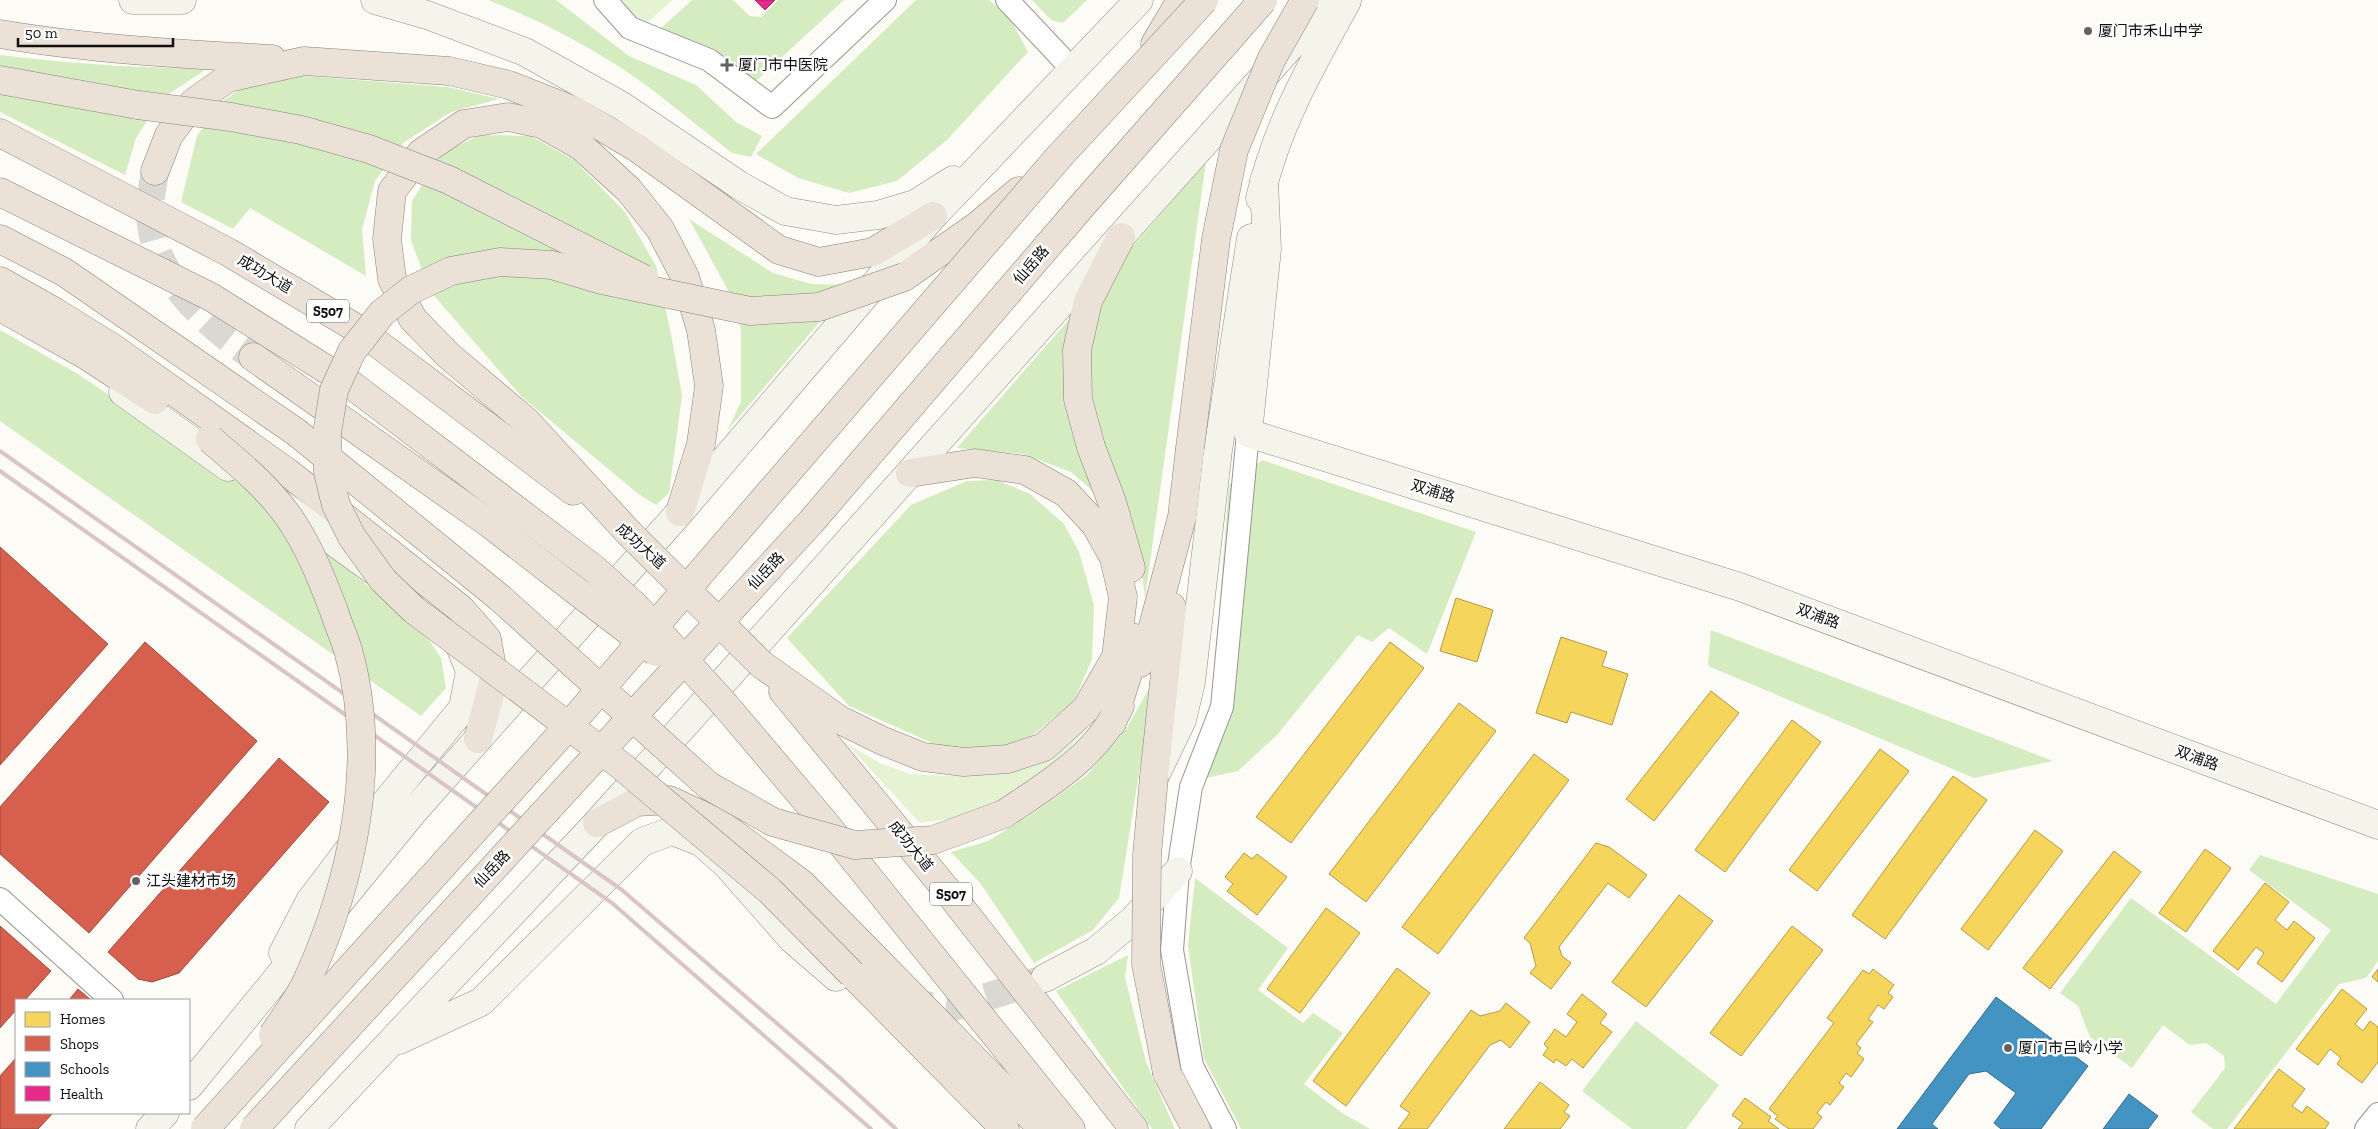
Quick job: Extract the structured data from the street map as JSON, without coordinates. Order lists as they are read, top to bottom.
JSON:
{
  "streets": {
    "highway": ["仙岳路", "成功大道", "S507"],
    "main road": ["双浦路"]
  },
  "places": {
    "other": ["厦门市禾山中学", "江头建材市场", "厦门市吕岭小学"],
    "health": ["厦门市中医院"]
  },
  "legend": [
    "Homes",
    "Shops",
    "Schools",
    "Health"
  ],
  "scale_bar": "50 m"
}
